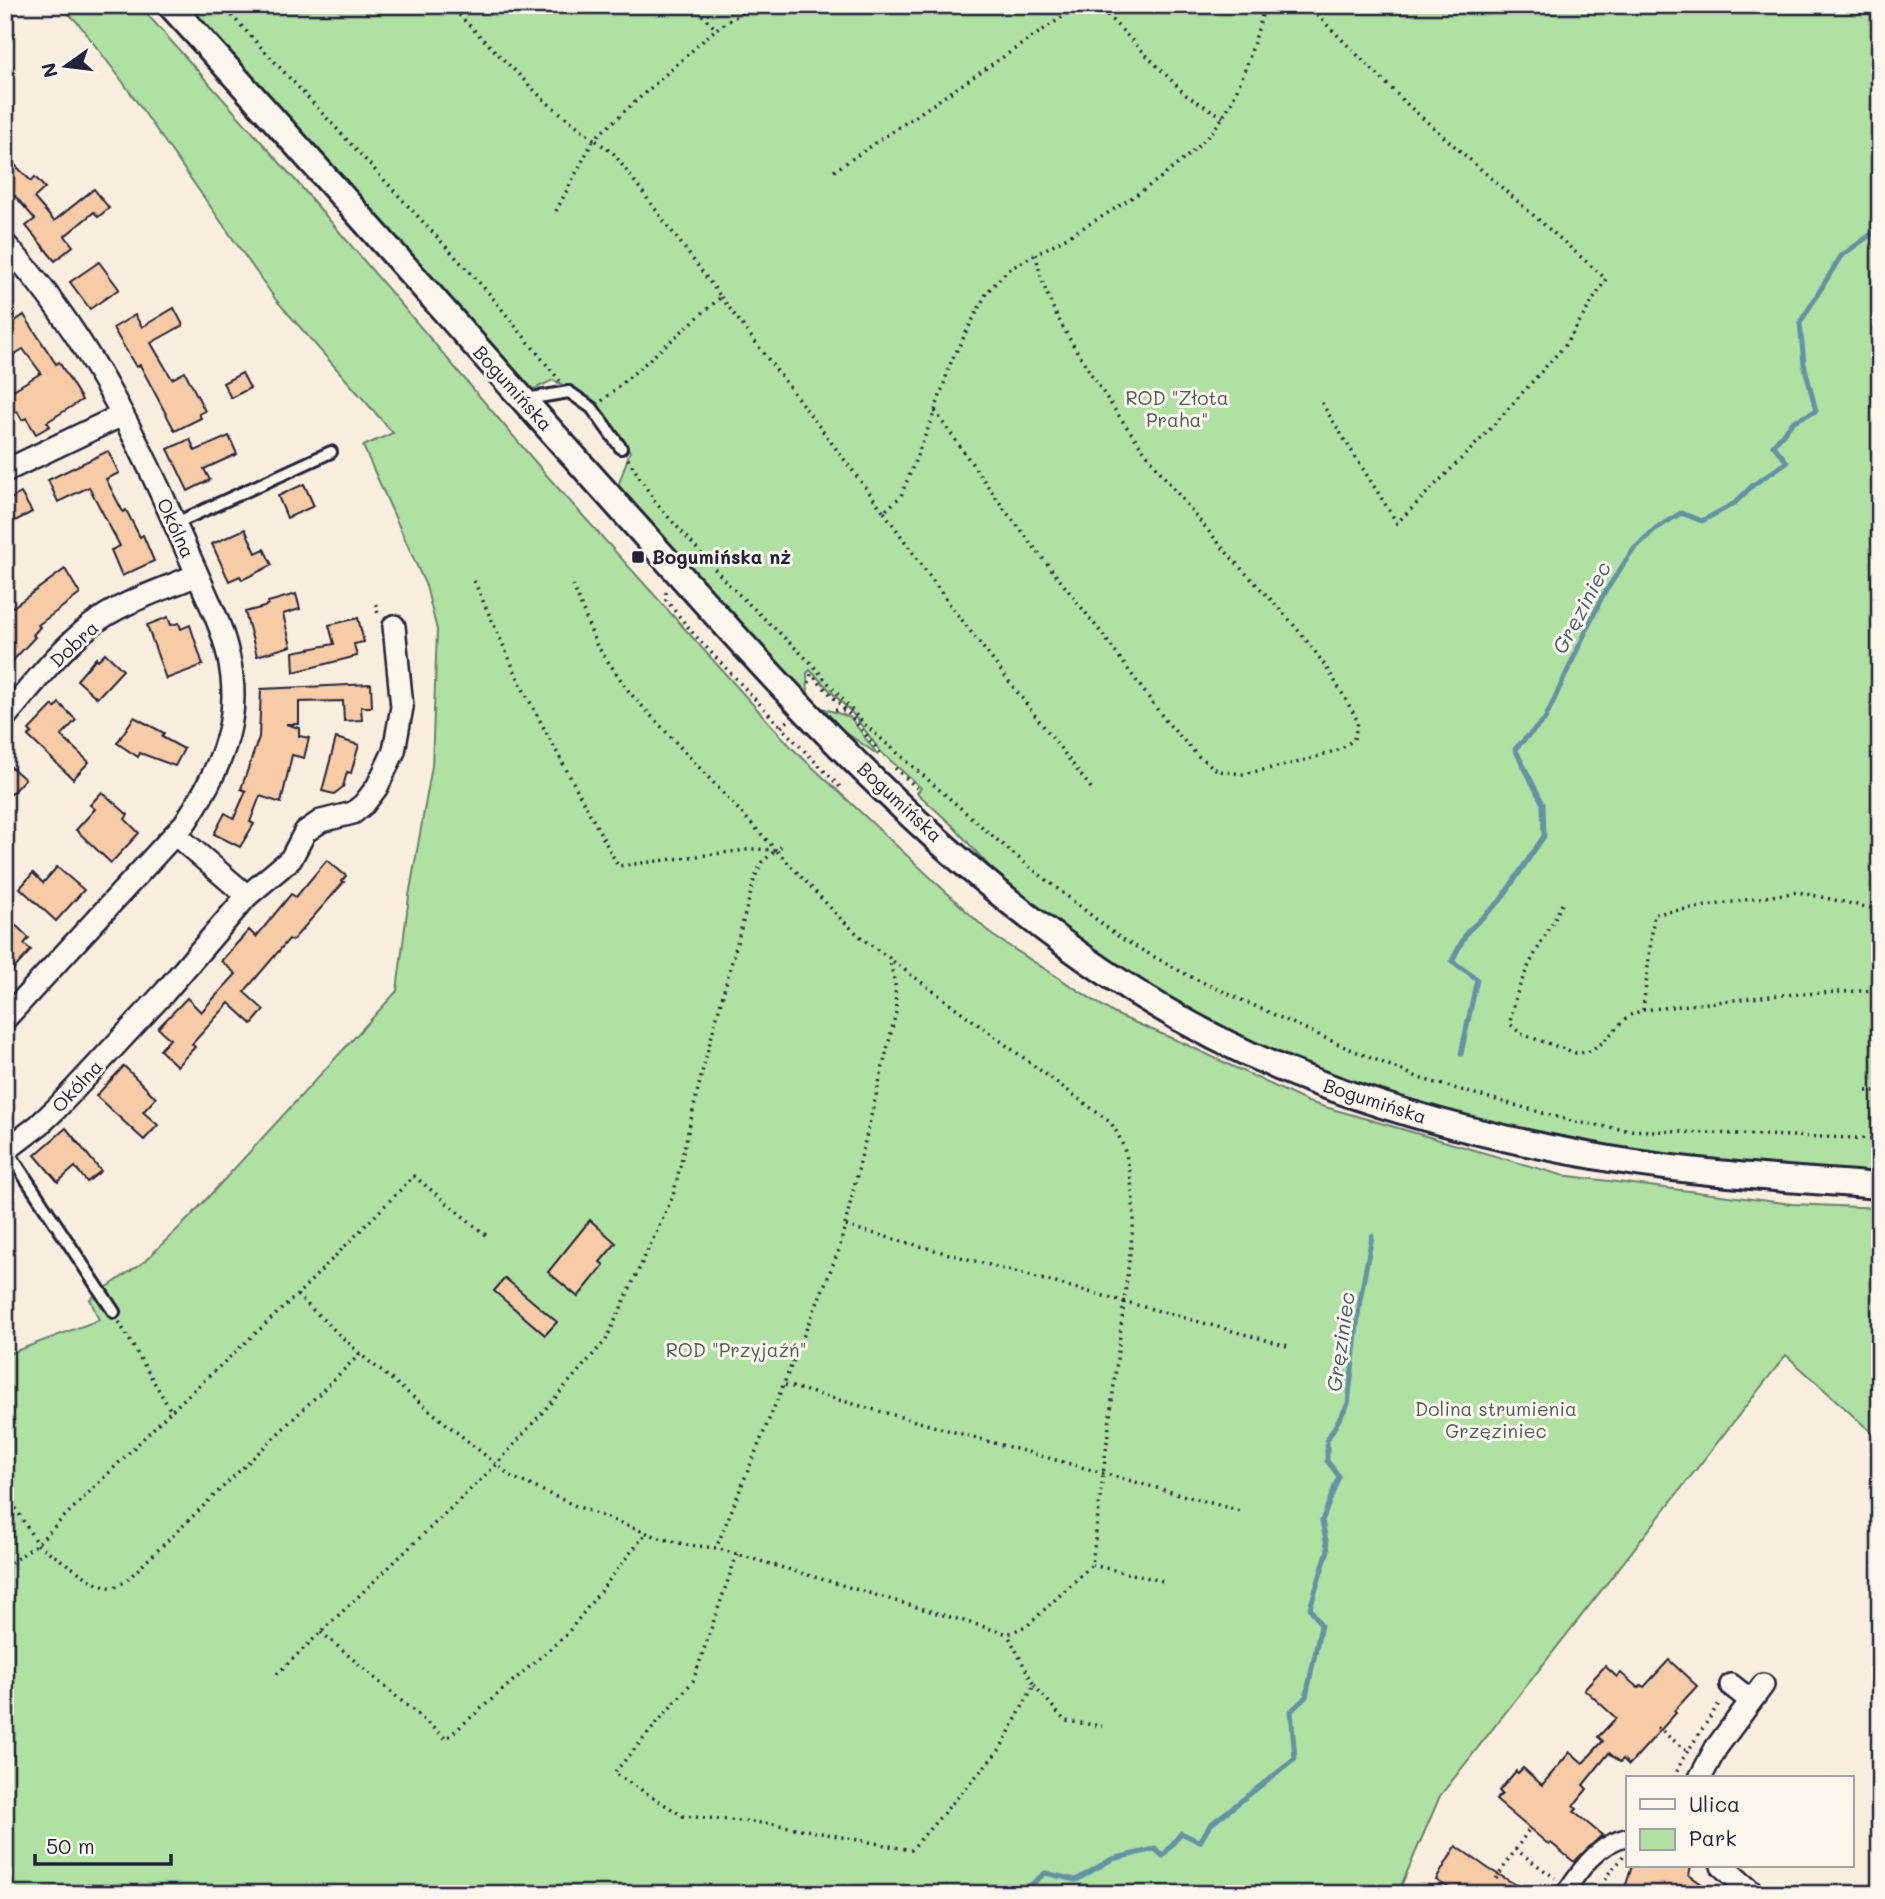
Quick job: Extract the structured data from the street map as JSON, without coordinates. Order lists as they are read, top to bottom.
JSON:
{
  "streets": {
    "street": ["Bogumińska", "Okólna", "Dobra"]
  },
  "crossings": [
    ["Okólna", "Dobra"]
  ],
  "water": ["Gręziniec"],
  "parks": ["ROD \"Złota Praha\"", "ROD \"Przyjaźń\"", "Dolina strumienia Grzęziniec"],
  "places": {
    "transit": ["Bogumińska nż"]
  },
  "legend": ["Ulica", "Park"],
  "scale_bar": "50 m",
  "north": "left"
}
